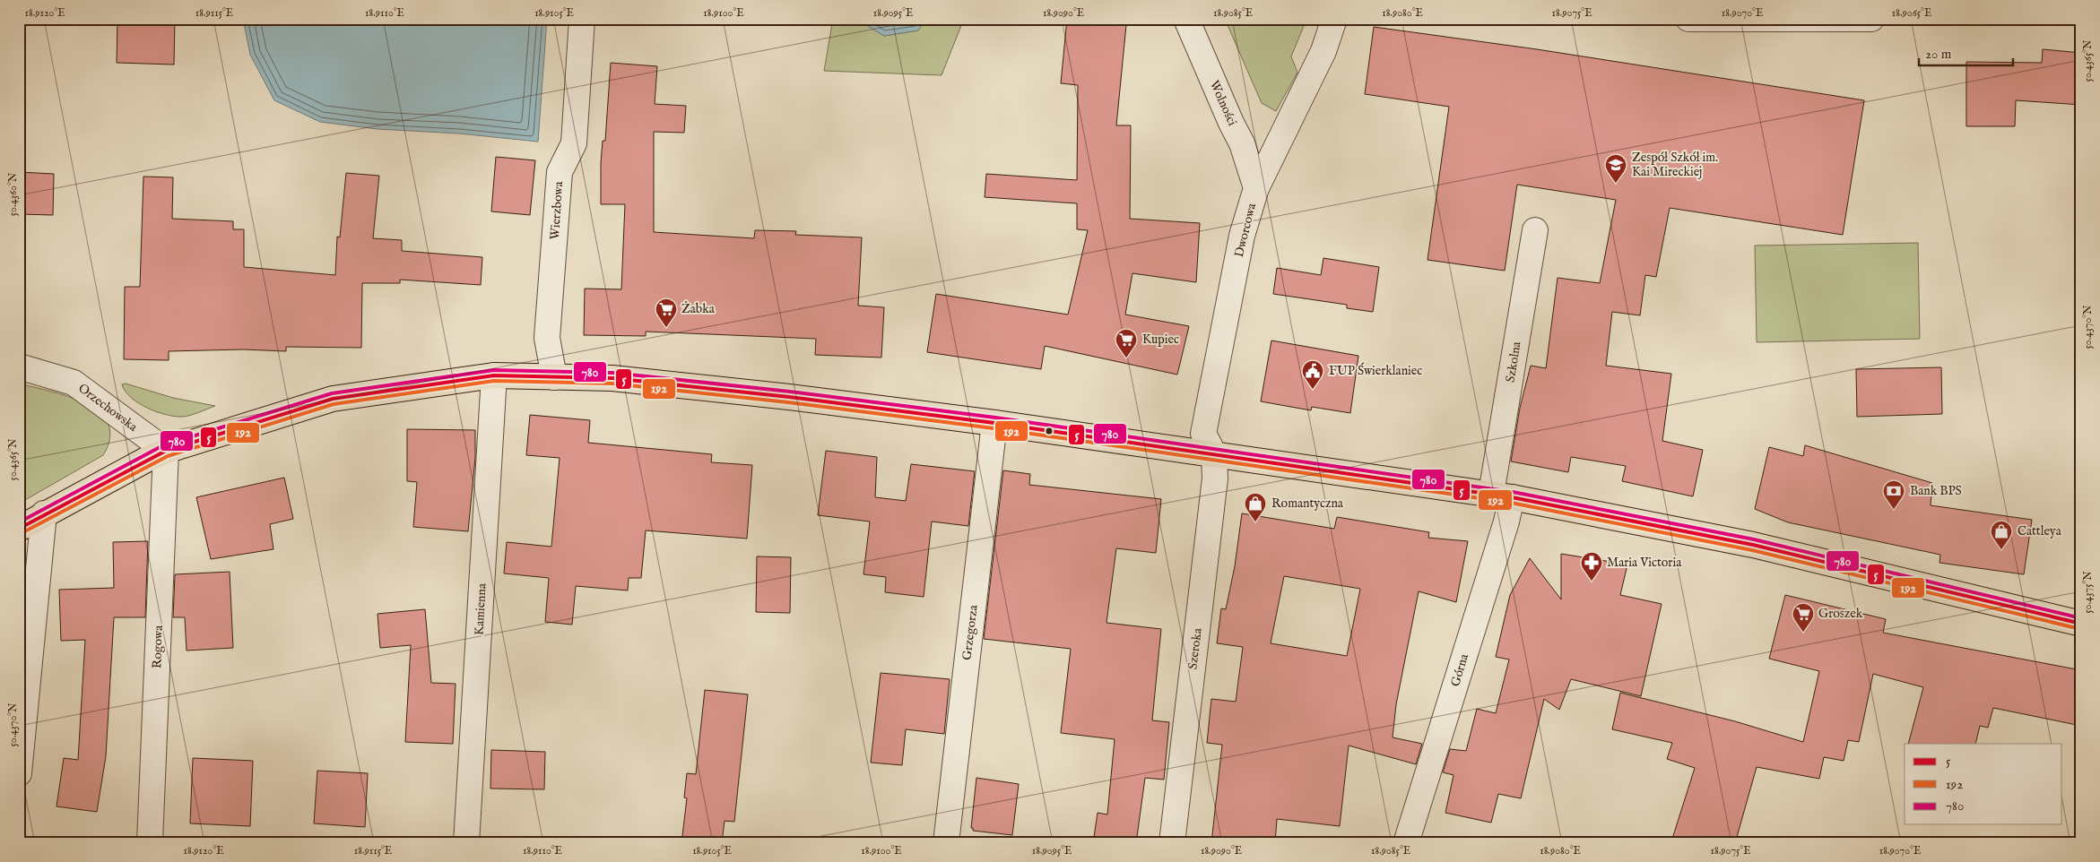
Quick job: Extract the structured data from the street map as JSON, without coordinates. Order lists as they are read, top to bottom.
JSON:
{
  "streets": {
    "street": [
      "Wolności",
      "Wierzbowa",
      "Dworcowa",
      "Szkolna",
      "Orzechowska",
      "Kamienna",
      "Grzegorza",
      "Rogowa",
      "Szeroka",
      "Górna"
    ]
  },
  "crossings": [
    ["Wolności", "Dworcowa"],
    ["Dworcowa", "Szeroka"],
    ["Szkolna", "Górna"],
    ["Orzechowska", "Rogowa"]
  ],
  "places": {
    "school or university": ["Zespół Szkół im. Kai Mireckiej"],
    "supermarket": ["Żabka", "Kupiec", "Groszek"],
    "public building": ["FUP Świerklaniec"],
    "bank": ["Bank BPS"],
    "shop": ["Romantyczna", "Cattleya"],
    "pharmacy": ["Maria Victoria"]
  },
  "lines": ["transit line 780", "transit line 5", "transit line 192"],
  "legend": ["5", "192", "780"],
  "scale_bar": "20 m",
  "coordinates": [
    "18.9120°E",
    "18.9115°E",
    "18.9110°E",
    "18.9105°E",
    "18.9100°E",
    "18.9095°E",
    "18.9090°E",
    "18.9085°E",
    "18.9080°E",
    "18.9075°E",
    "18.9070°E",
    "18.9065°E",
    "50.4365°N",
    "50.4360°N",
    "50.4370°N",
    "50.4375°N"
  ]
}
